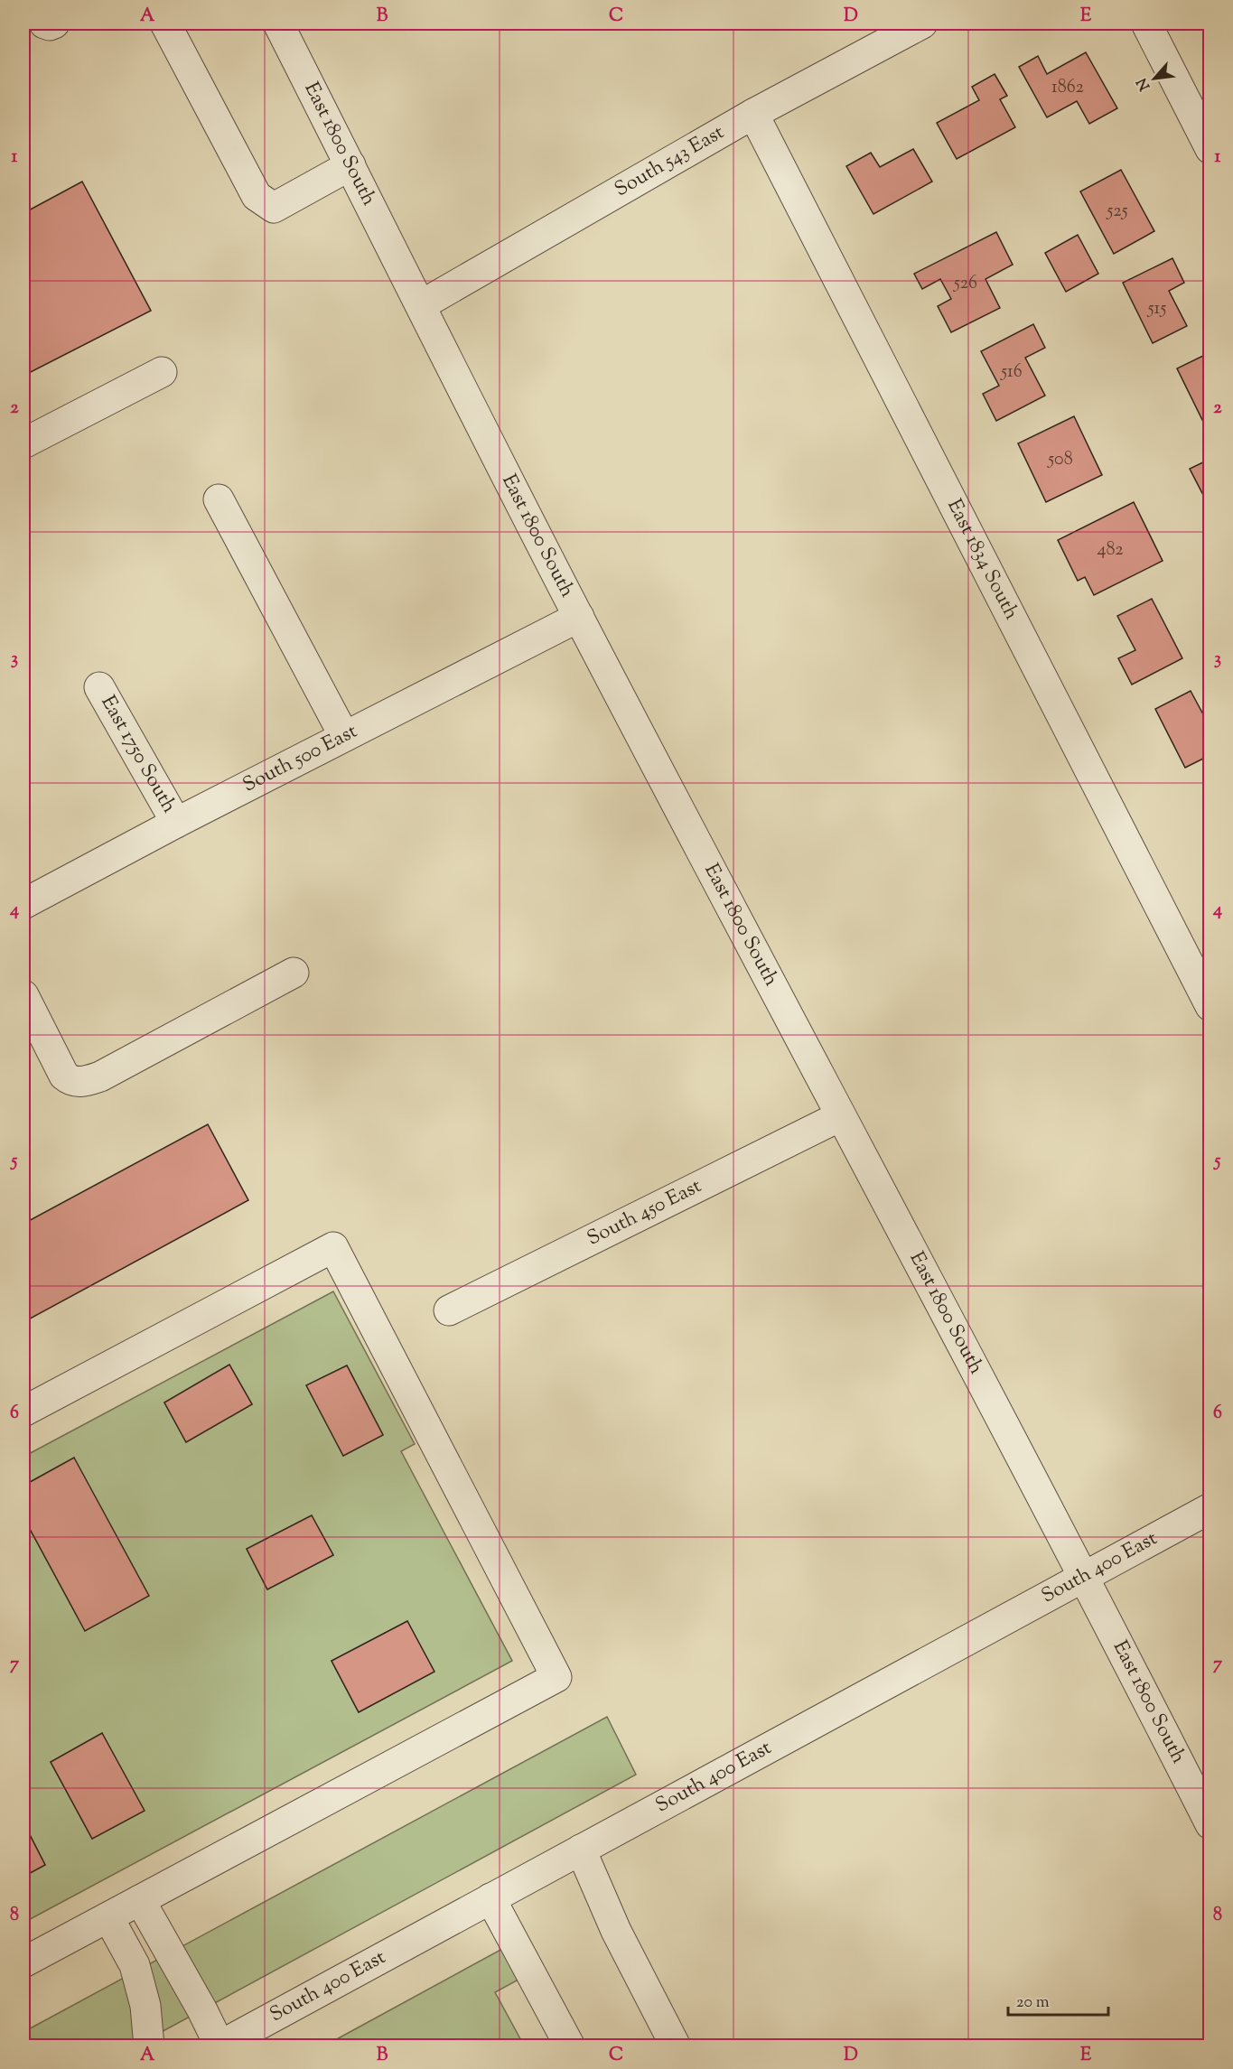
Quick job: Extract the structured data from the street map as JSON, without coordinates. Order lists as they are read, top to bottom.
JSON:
{
  "streets": {
    "street": [
      "East 1800 South",
      "South 543 East",
      "East 1834 South",
      "East 1750 South",
      "South 500 East",
      "South 450 East",
      "South 400 East"
    ]
  },
  "crossings": [
    ["East 1800 South", "South 543 East"],
    ["East 1800 South", "South 500 East"],
    ["East 1800 South", "South 450 East"],
    ["East 1800 South", "South 400 East"],
    ["South 543 East", "East 1834 South"],
    ["East 1750 South", "South 500 East"]
  ],
  "house_numbers": [
    "1862",
    "525",
    "526",
    "515",
    "516",
    "508",
    "482"
  ],
  "scale_bar": "20 m",
  "north": "bottom left",
  "grid": {
    "columns": [
      "A",
      "B",
      "C",
      "D",
      "E"
    ],
    "rows": [
      "1",
      "2",
      "3",
      "4",
      "5",
      "6",
      "7",
      "8"
    ]
  }
}
